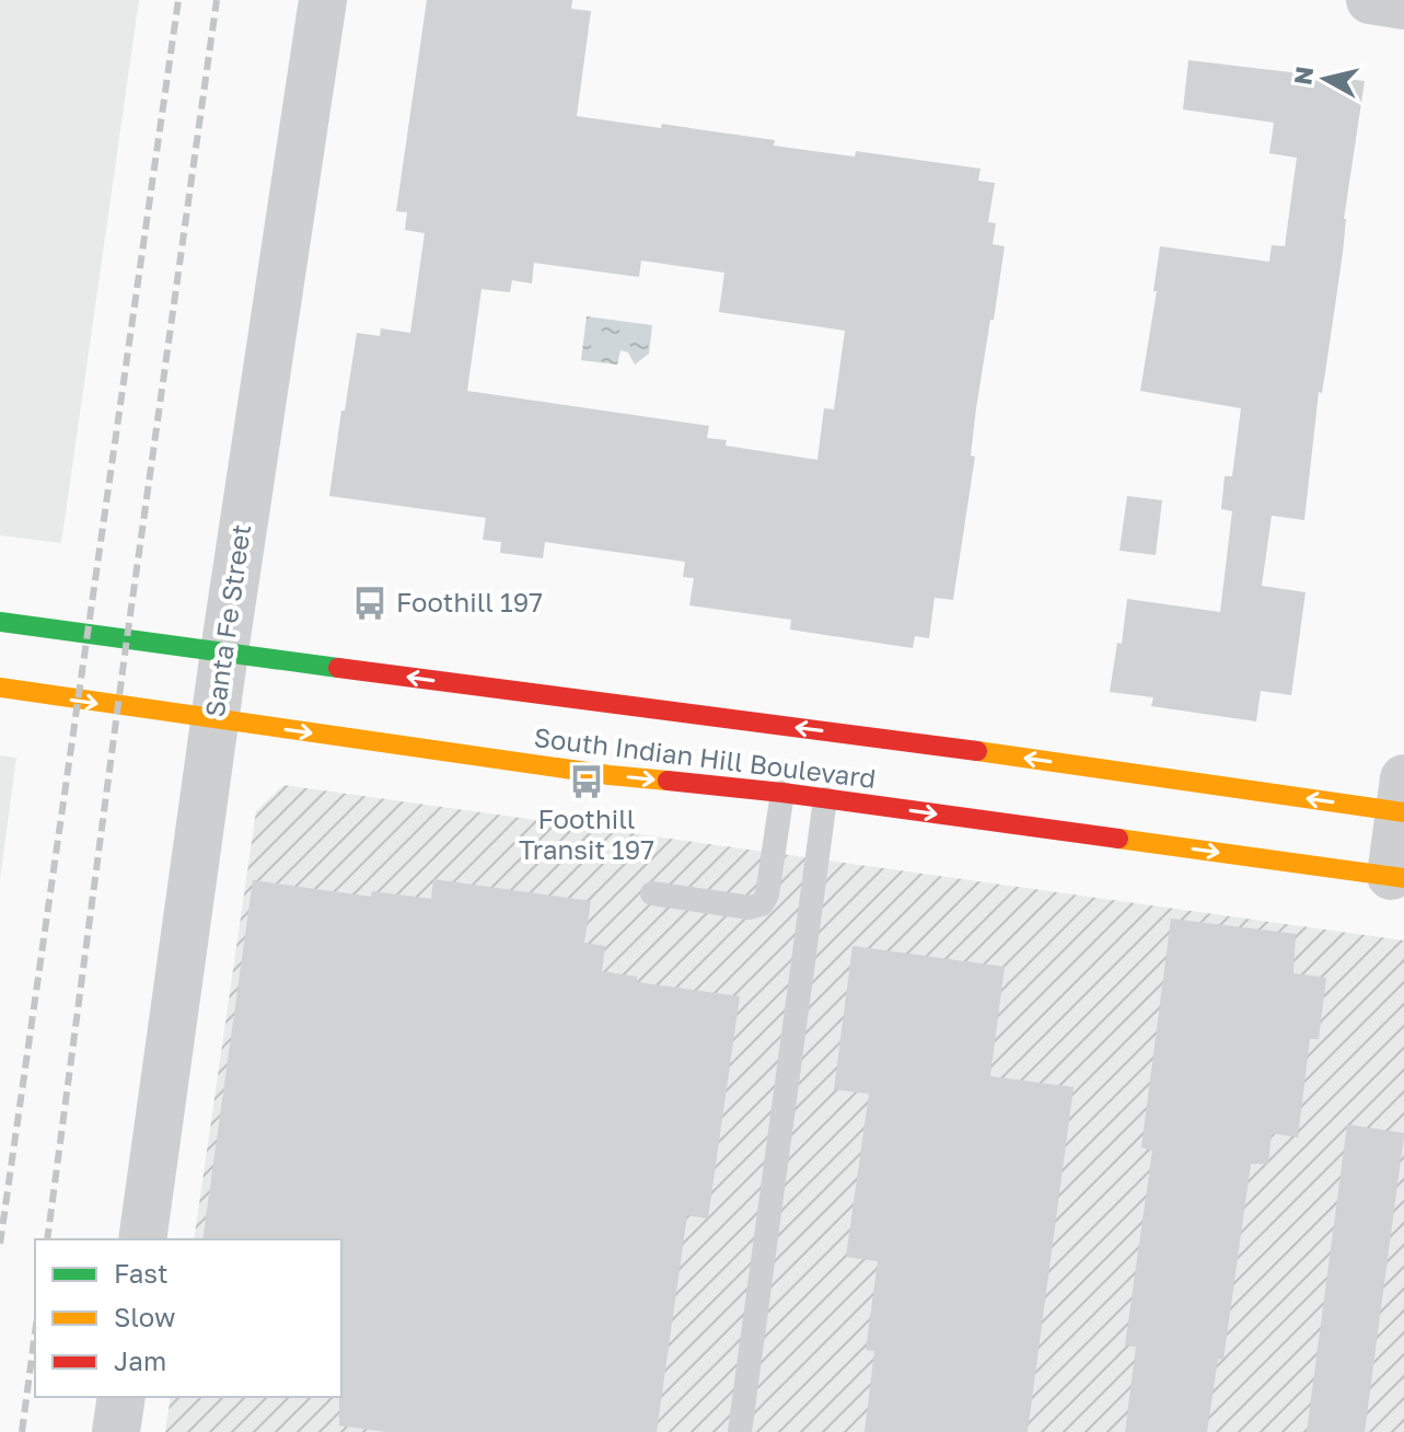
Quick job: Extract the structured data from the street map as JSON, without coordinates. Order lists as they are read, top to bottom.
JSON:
{
  "streets": {
    "main road": ["South Indian Hill Boulevard"],
    "street": ["Santa Fe Street"]
  },
  "crossings": [
    ["Santa Fe Street", "South Indian Hill Boulevard"]
  ],
  "places": {
    "bus stop": ["Foothill 197", "Foothill Transit 197"]
  },
  "legend": ["Fast", "Slow", "Jam"],
  "north": "left"
}
